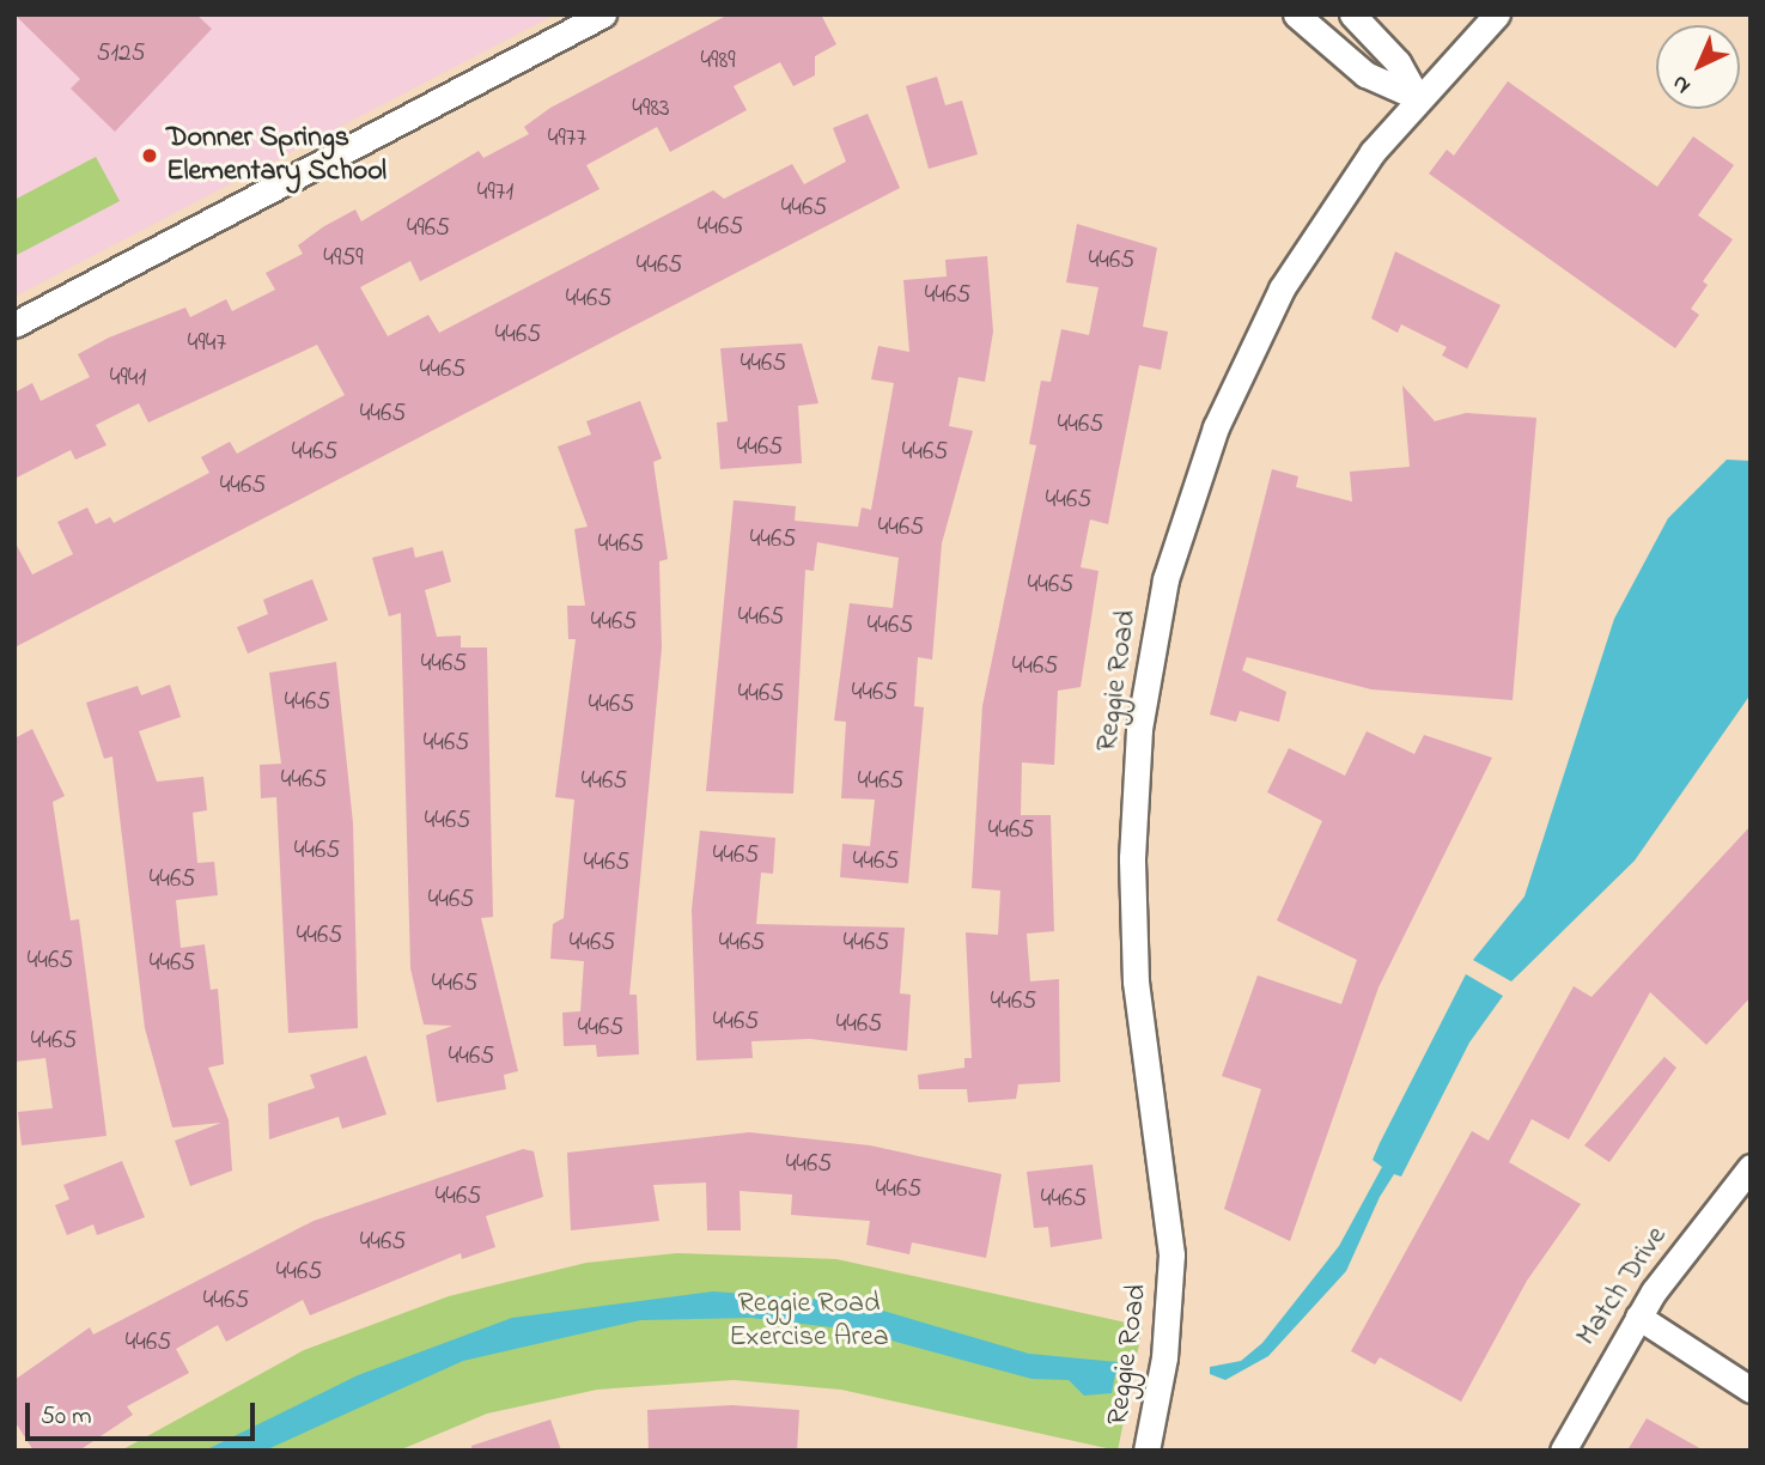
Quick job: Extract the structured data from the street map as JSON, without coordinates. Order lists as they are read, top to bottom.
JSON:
{
  "streets": {
    "street": ["Reggie Road", "Match Drive"]
  },
  "parks": ["Reggie Road Exercise Area"],
  "places": ["Donner Springs Elementary School"],
  "house_numbers": [
    "5125",
    "4989",
    "4983",
    "4977",
    "4971",
    "4465",
    "4465",
    "4965",
    "4959",
    "4465",
    "4465",
    "4465",
    "4465",
    "4465",
    "4947",
    "4465",
    "4465",
    "4941",
    "4465",
    "4465",
    "4465",
    "4465",
    "4465",
    "4465",
    "4465",
    "4465",
    "4465",
    "4465",
    "4465",
    "4465",
    "4465",
    "4465",
    "4465",
    "4465",
    "4465",
    "4465",
    "4465",
    "4465",
    "4465",
    "4465",
    "4465",
    "4465",
    "4465",
    "4465",
    "4465",
    "4465",
    "4465",
    "4465",
    "4465",
    "4465",
    "4465",
    "4465",
    "4465",
    "4465",
    "4465",
    "4465",
    "4465",
    "4465",
    "4465",
    "4465",
    "4465",
    "4465",
    "4465",
    "4465",
    "4465",
    "4465",
    "4465",
    "4465",
    "4465",
    "4465",
    "4465"
  ],
  "scale_bar": "50 m",
  "north": "bottom left"
}
